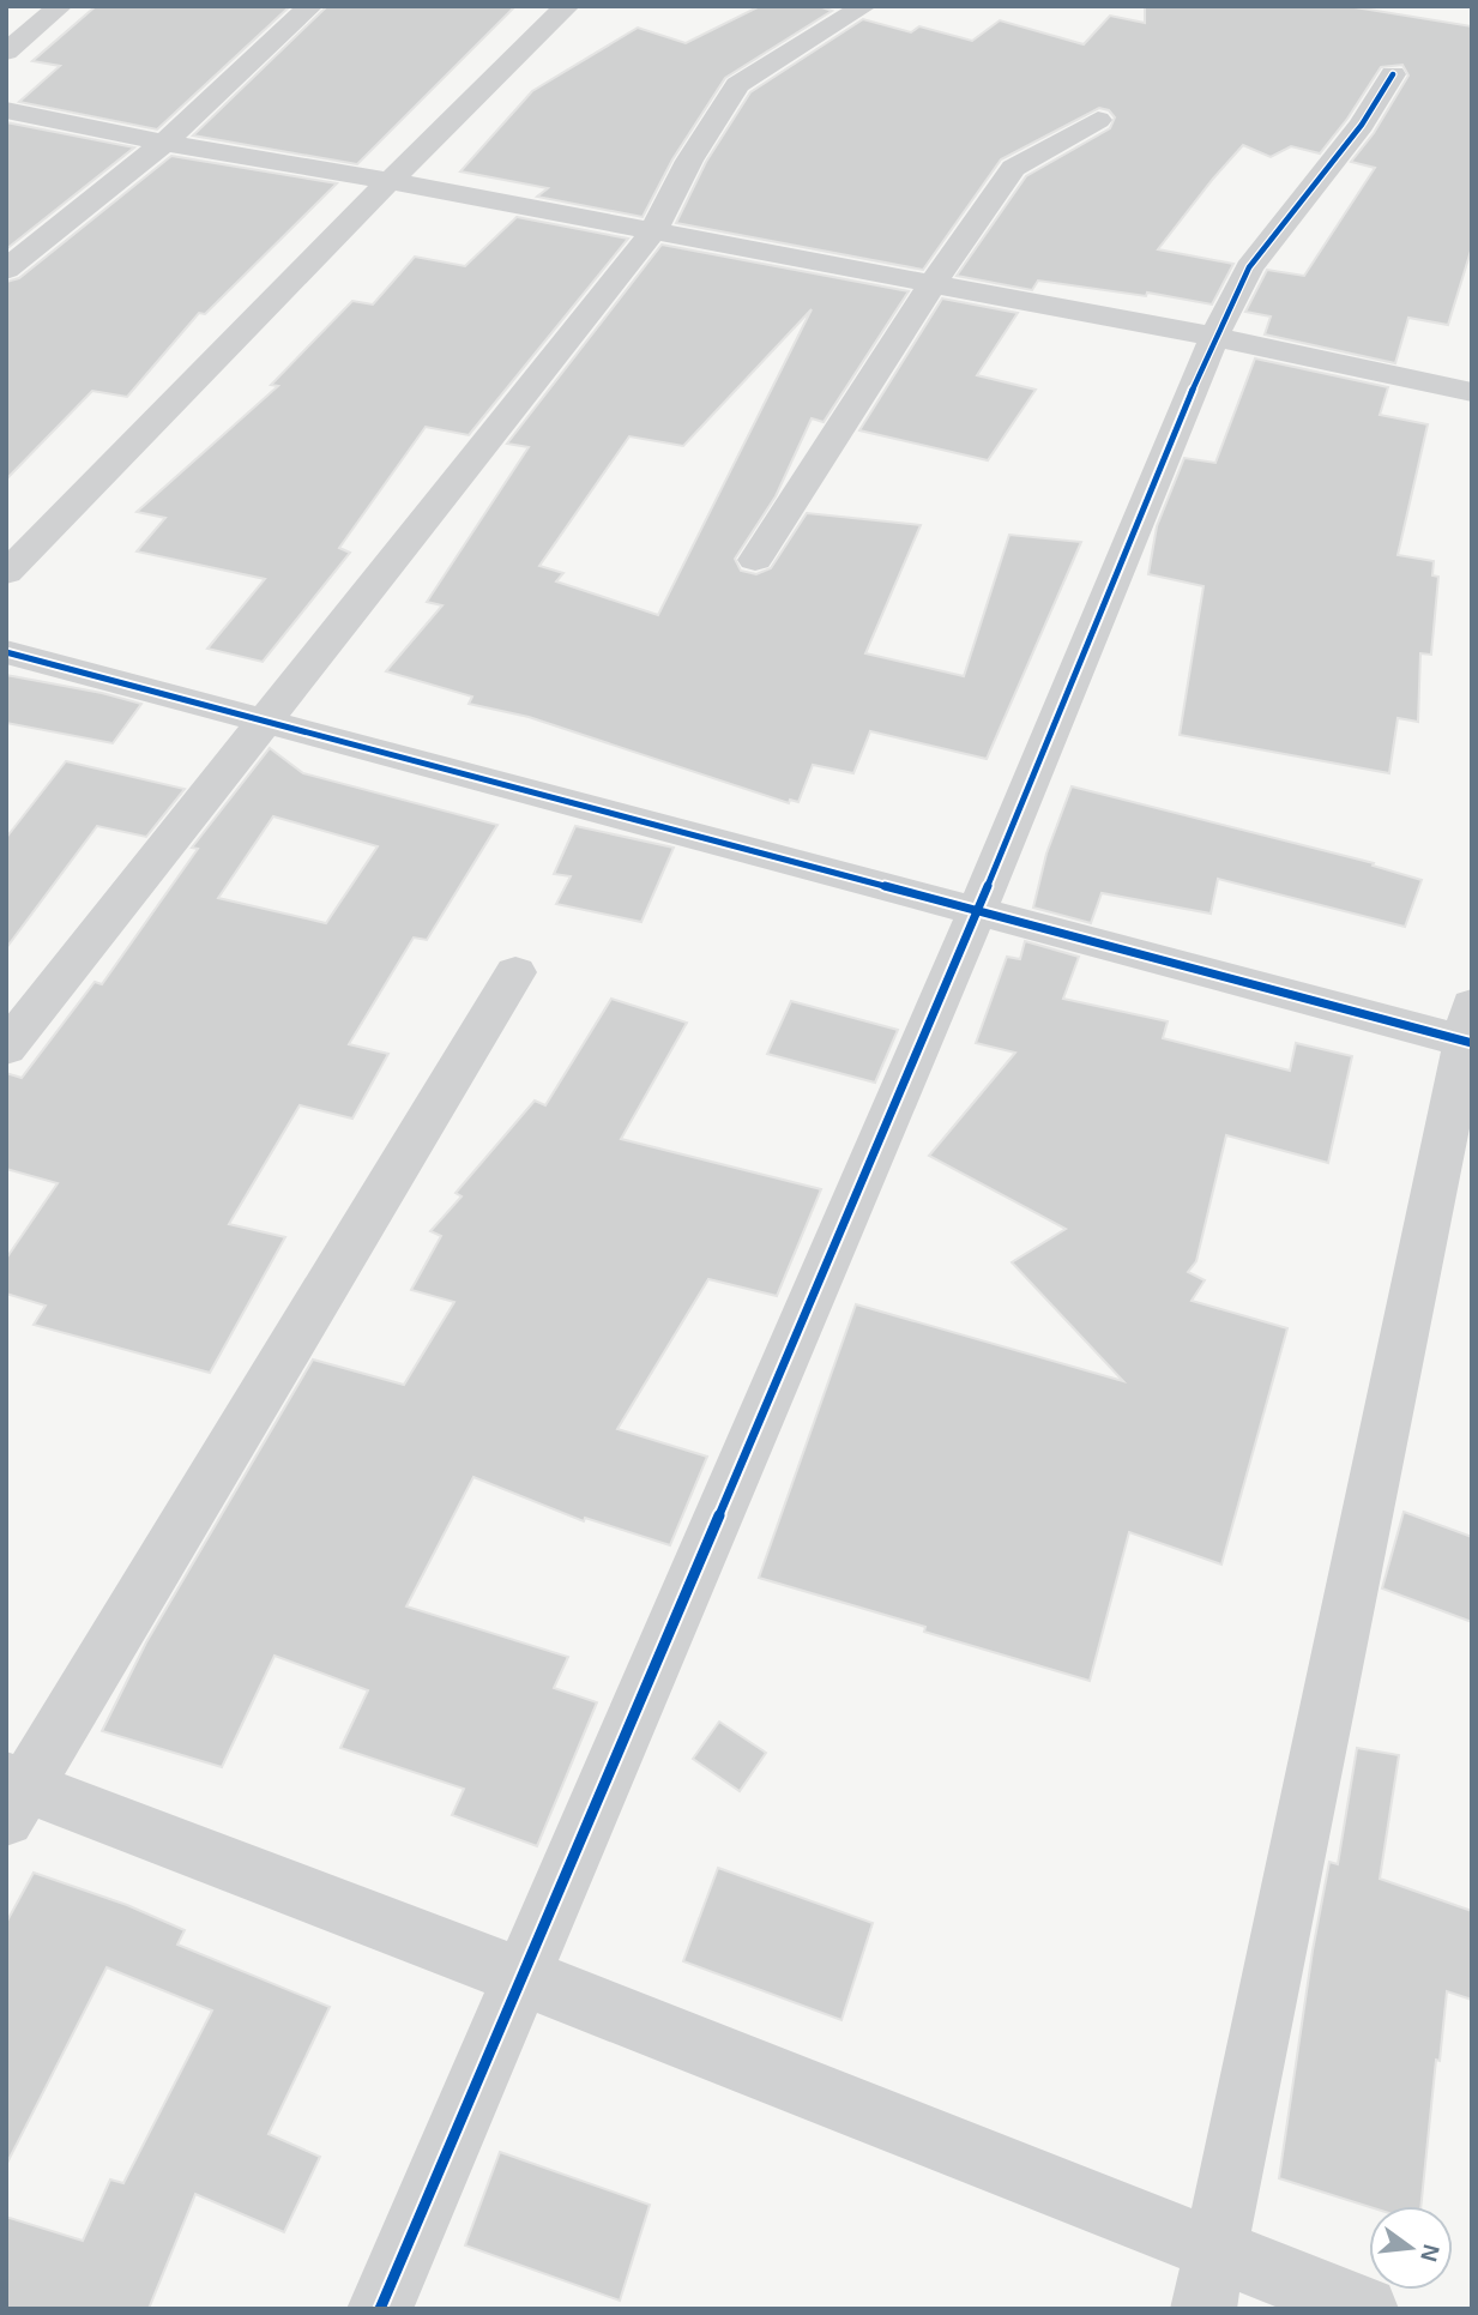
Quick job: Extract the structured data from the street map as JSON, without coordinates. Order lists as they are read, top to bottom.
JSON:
{
  "north": "right"
}
